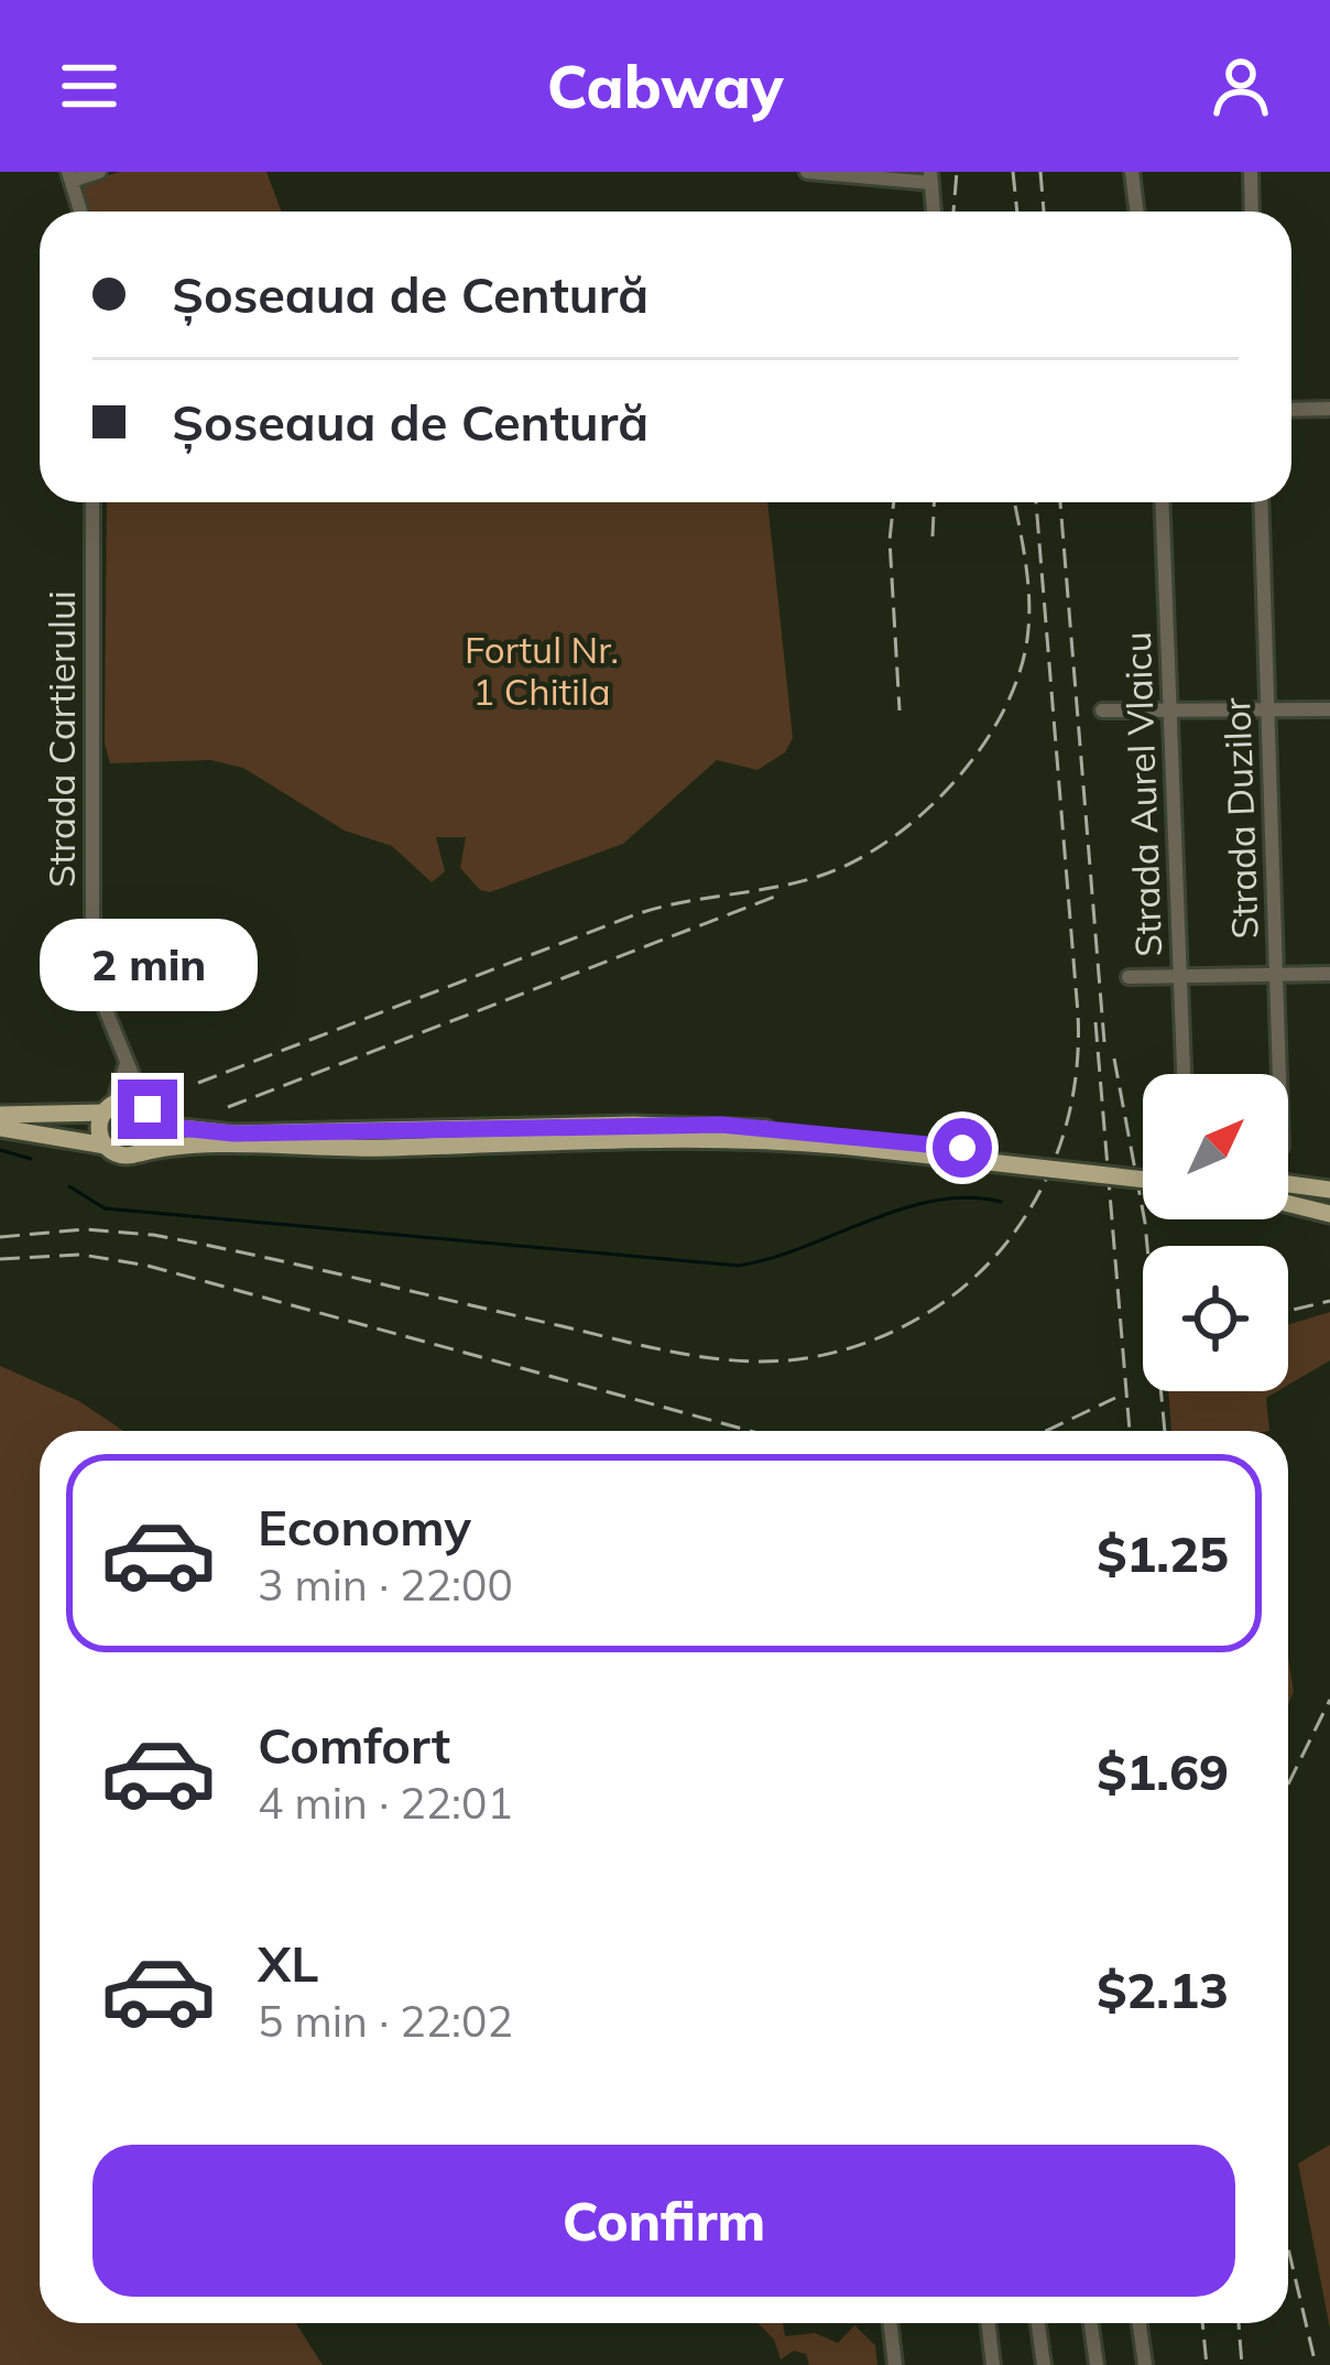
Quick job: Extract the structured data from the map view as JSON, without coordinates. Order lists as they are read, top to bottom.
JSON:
{
  "streets": {
    "street": ["Strada Cartierului", "Strada Aurel Vlaicu", "Strada Duzilor"]
  },
  "parks": ["Fortul Nr. 1 Chitila"],
  "north": "top right",
  "page": {
    "header": "Cabway",
    "banner": ["Șoseaua de Centură", "Șoseaua de Centură"],
    "bubble": "2 min",
    "list": [
      {
        "name": "Economy",
        "note": "3 min · 22:00",
        "value": "$1.25"
      },
      {
        "name": "Comfort",
        "note": "4 min · 22:01",
        "value": "$1.69"
      },
      {
        "name": "XL",
        "note": "5 min · 22:02",
        "value": "$2.13"
      }
    ],
    "buttons": "Confirm"
  }
}
